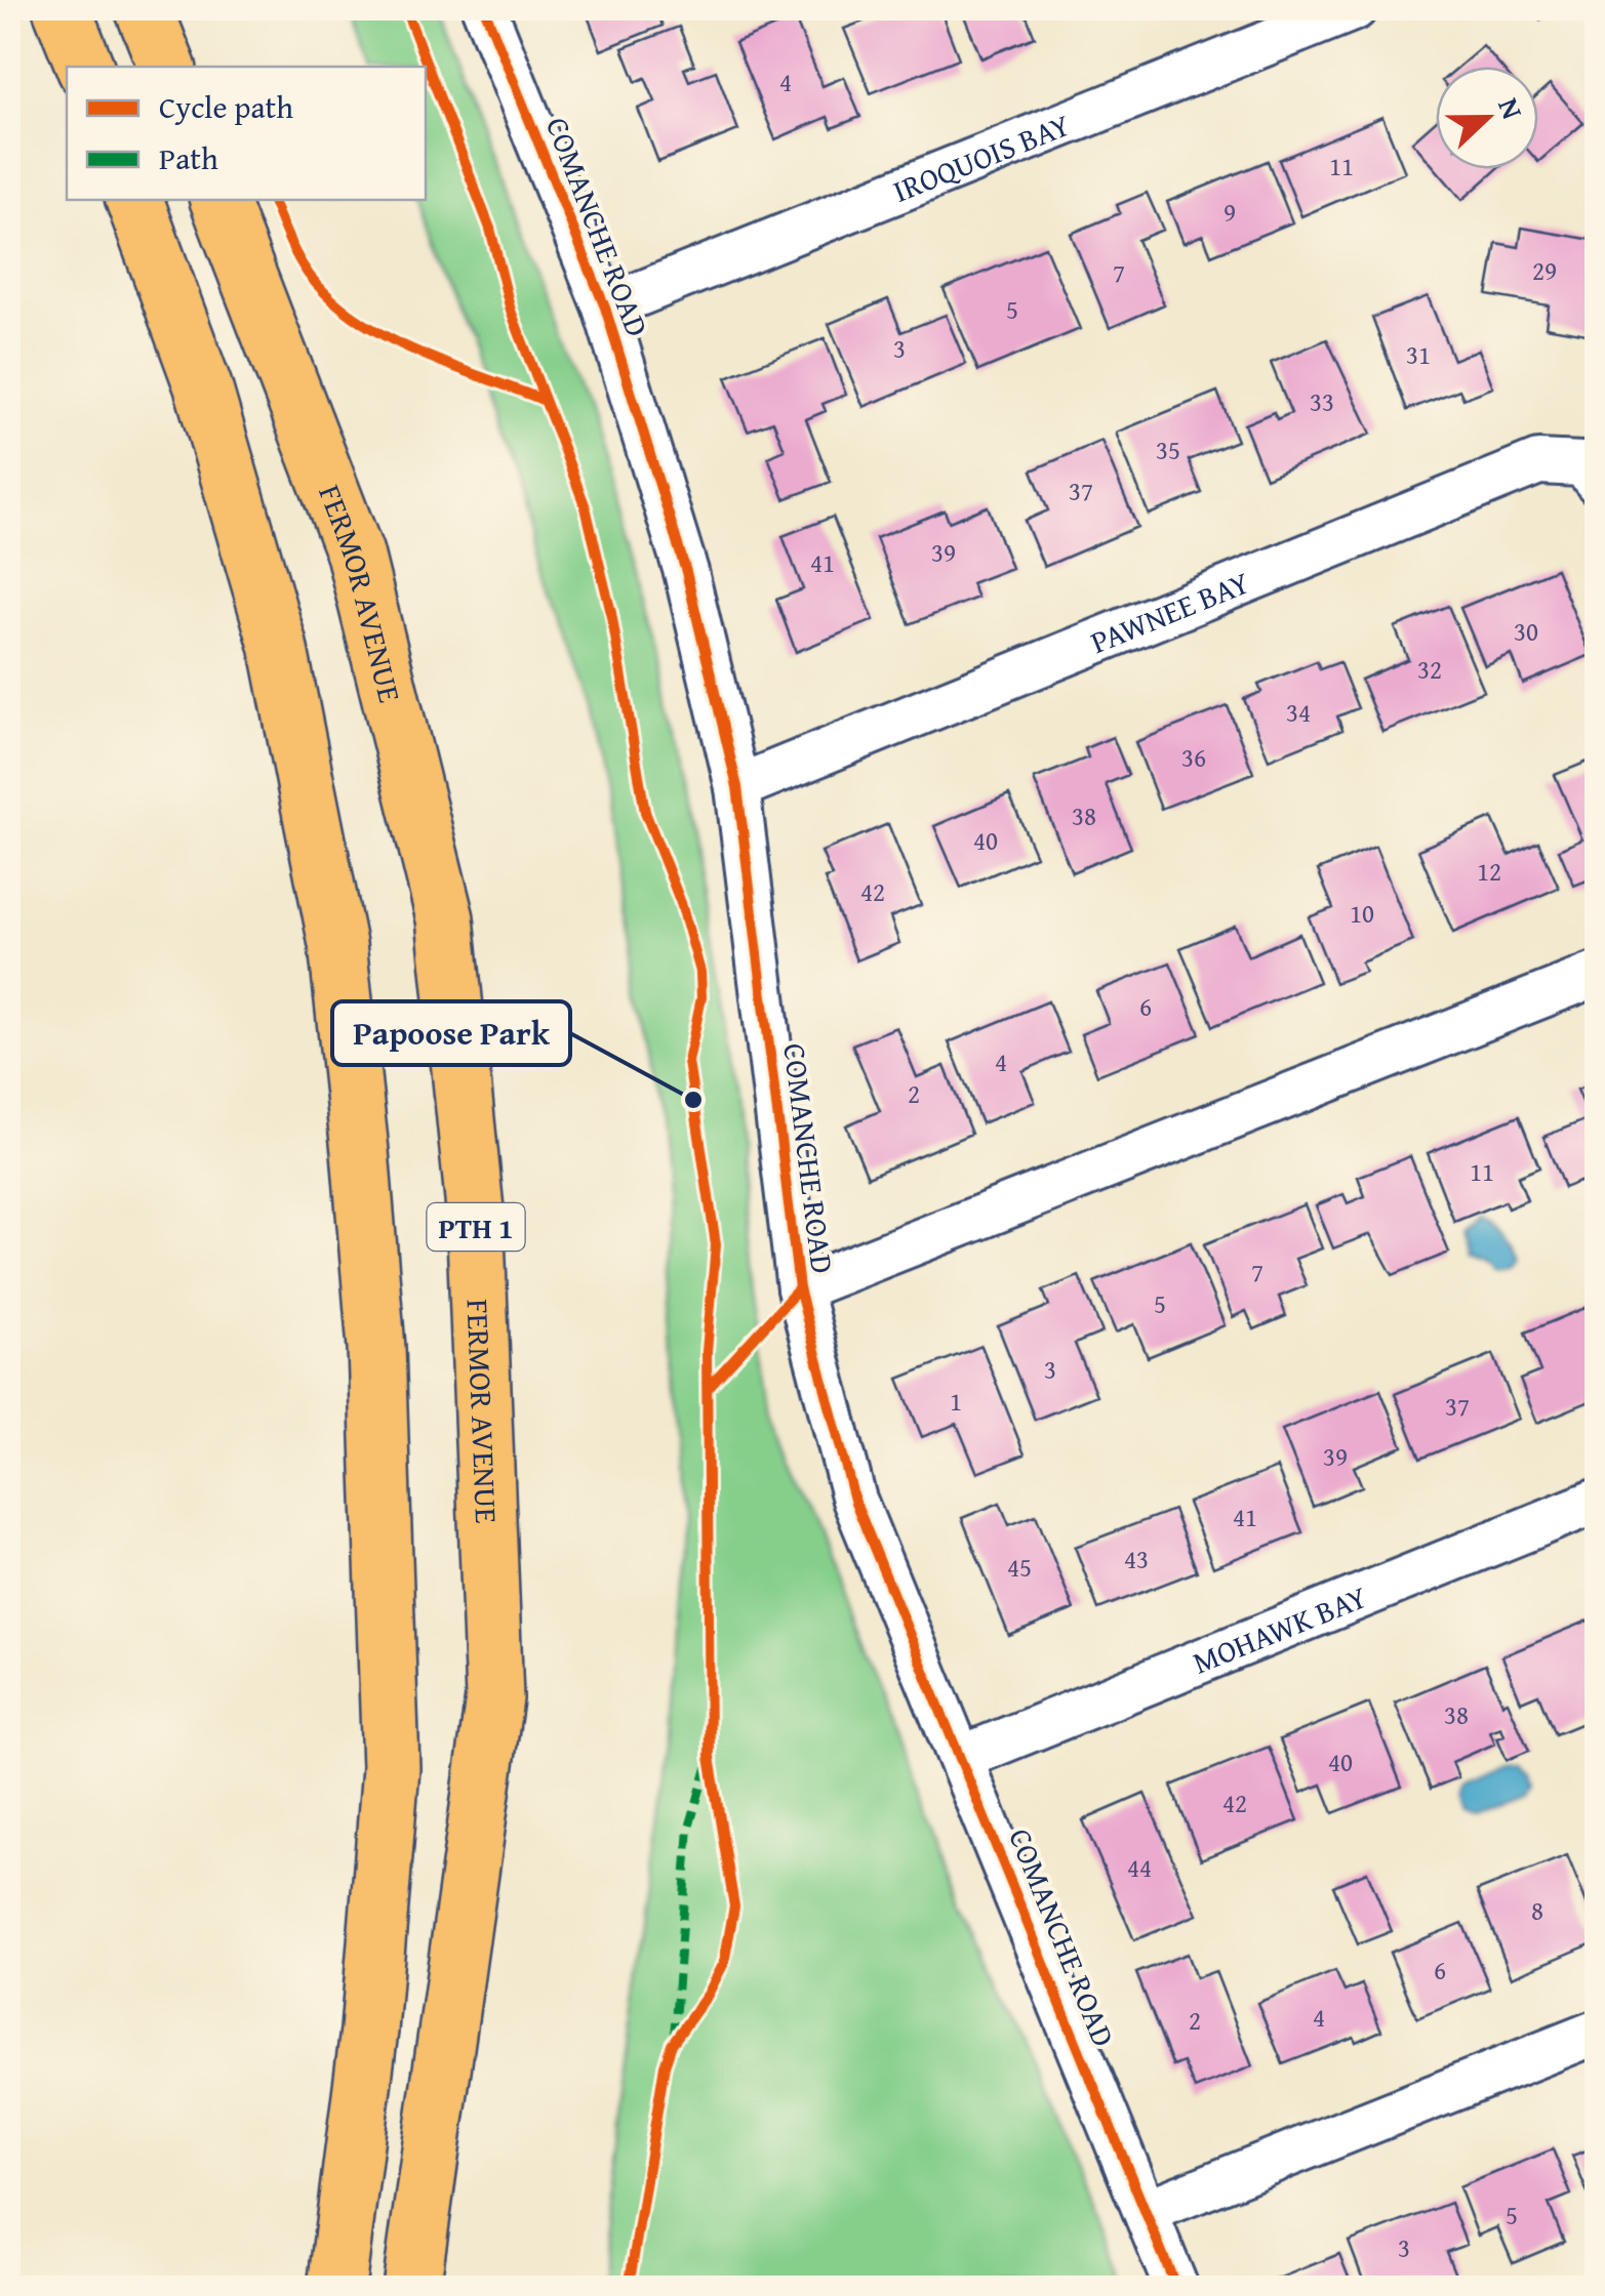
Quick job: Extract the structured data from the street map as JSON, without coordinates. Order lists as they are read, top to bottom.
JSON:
{
  "streets": {
    "highway": ["FERMOR AVENUE", "PTH 1"],
    "street": [
      "IROQUOIS BAY",
      "COMANCHE ROAD",
      "PAWNEE BAY",
      "MOHAWK BAY"
    ]
  },
  "crossings": [
    ["IROQUOIS BAY", "COMANCHE ROAD"],
    ["COMANCHE ROAD", "PAWNEE BAY"],
    ["COMANCHE ROAD", "MOHAWK BAY"]
  ],
  "places": ["Papoose Park"],
  "house_numbers": [
    "4",
    "11",
    "9",
    "29",
    "7",
    "5",
    "3",
    "31",
    "33",
    "35",
    "37",
    "39",
    "41",
    "30",
    "32",
    "34",
    "36",
    "38",
    "40",
    "12",
    "42",
    "10",
    "6",
    "4",
    "2",
    "11",
    "7",
    "5",
    "3",
    "1",
    "37",
    "39",
    "41",
    "43",
    "45",
    "38",
    "40",
    "42",
    "44",
    "8",
    "6",
    "4",
    "2",
    "5",
    "3"
  ],
  "legend": ["Cycle path", "Path"],
  "north": "right"
}
